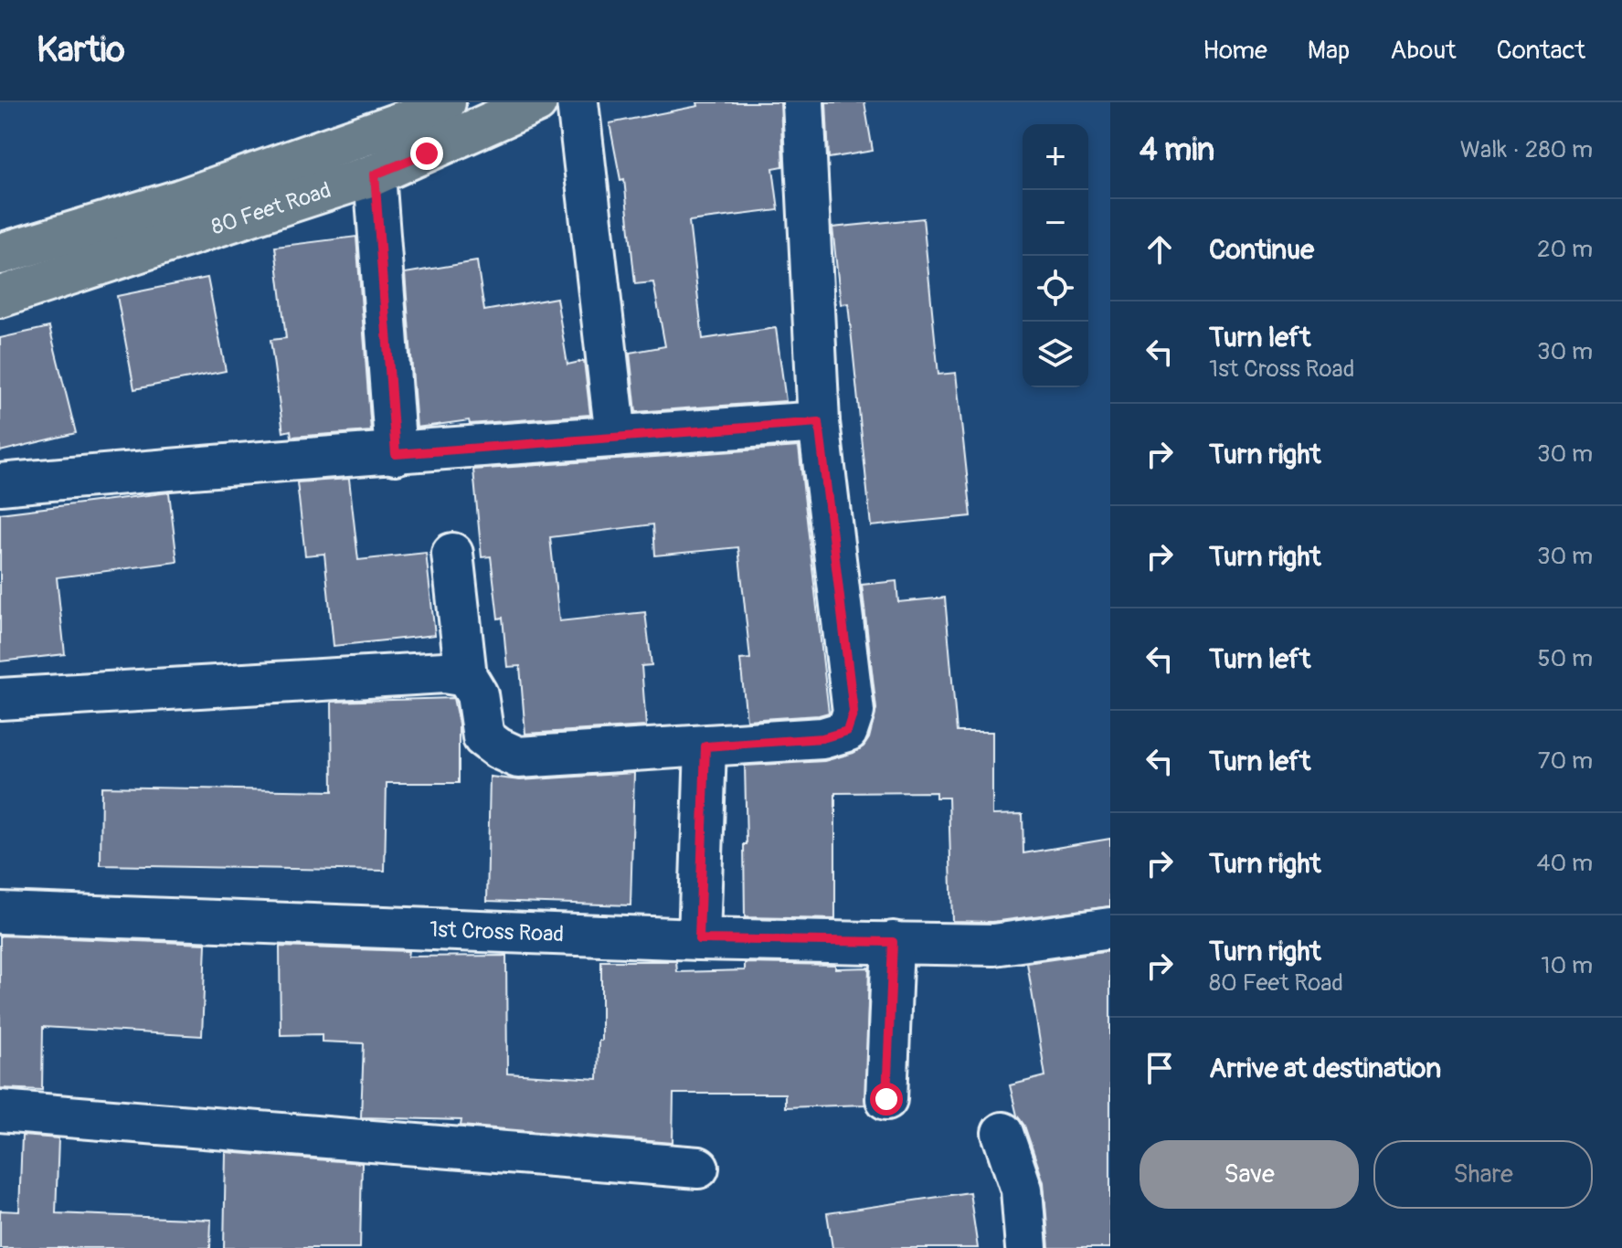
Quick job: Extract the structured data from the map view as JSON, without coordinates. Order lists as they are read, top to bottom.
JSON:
{
  "streets": {
    "main road": ["80 Feet Road"],
    "street": ["1st Cross Road"]
  },
  "page": {
    "header": "Kartio",
    "nav": [
      "Home",
      "Map",
      "About",
      "Contact"
    ],
    "heading": ["4 min", "Walk · 280 m"],
    "map_buttons": ["+", "−"],
    "list": [
      ["Continue", "20 m"],
      ["Turn left", "1st Cross Road", "30 m"],
      ["Turn right", "30 m"],
      ["Turn right", "30 m"],
      ["Turn left", "50 m"],
      ["Turn left", "70 m"],
      ["Turn right", "40 m"],
      ["Turn right", "80 Feet Road", "10 m"],
      "Arrive at destination"
    ],
    "buttons": ["Save", "Share"]
  }
}
